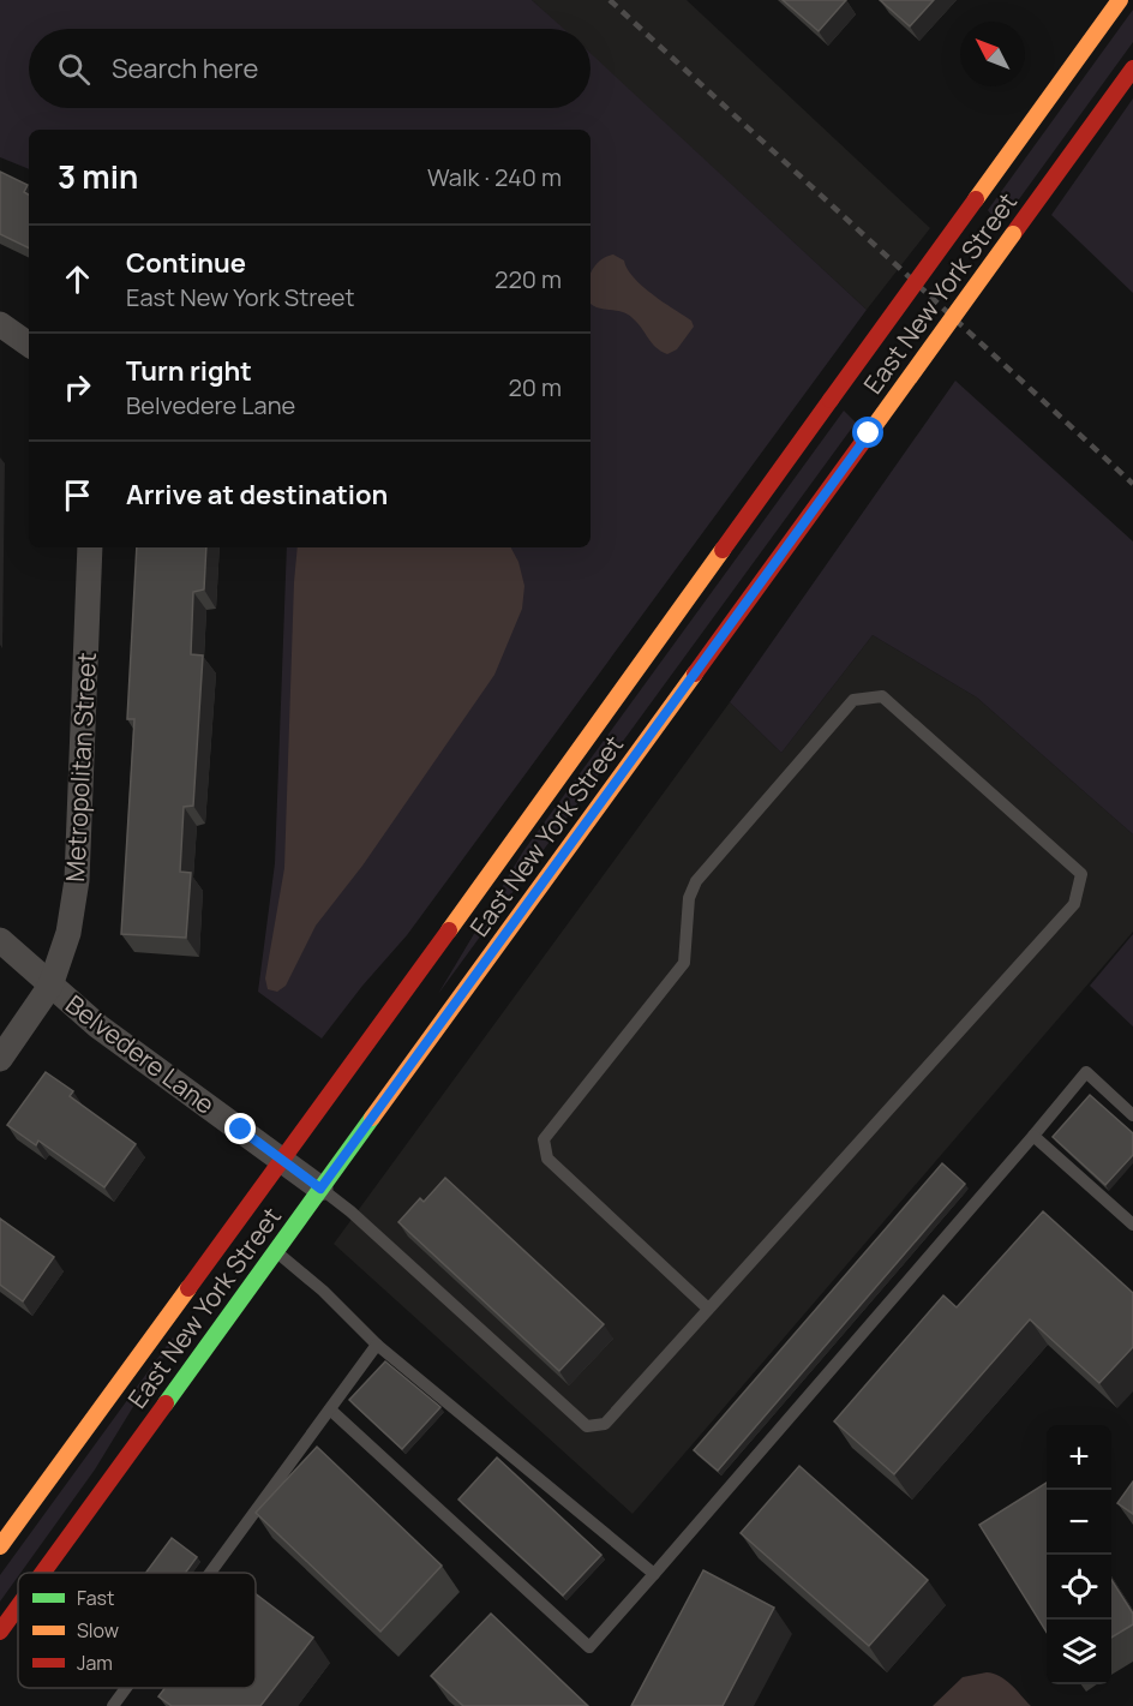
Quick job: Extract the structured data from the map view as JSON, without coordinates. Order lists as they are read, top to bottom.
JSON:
{
  "streets": {
    "main road": ["East New York Street"],
    "street": ["Metropolitan Street", "Belvedere Lane"]
  },
  "crossings": [
    ["East New York Street", "Belvedere Lane"],
    ["Metropolitan Street", "Belvedere Lane"]
  ],
  "legend": ["Fast", "Slow", "Jam"],
  "north": "top left",
  "page": {
    "search": "Search here",
    "heading": ["3 min", "Walk · 240 m"],
    "list": [
      ["Continue", "East New York Street", "220 m"],
      ["Turn right", "Belvedere Lane", "20 m"],
      "Arrive at destination"
    ],
    "map_buttons": ["+", "−"]
  }
}
